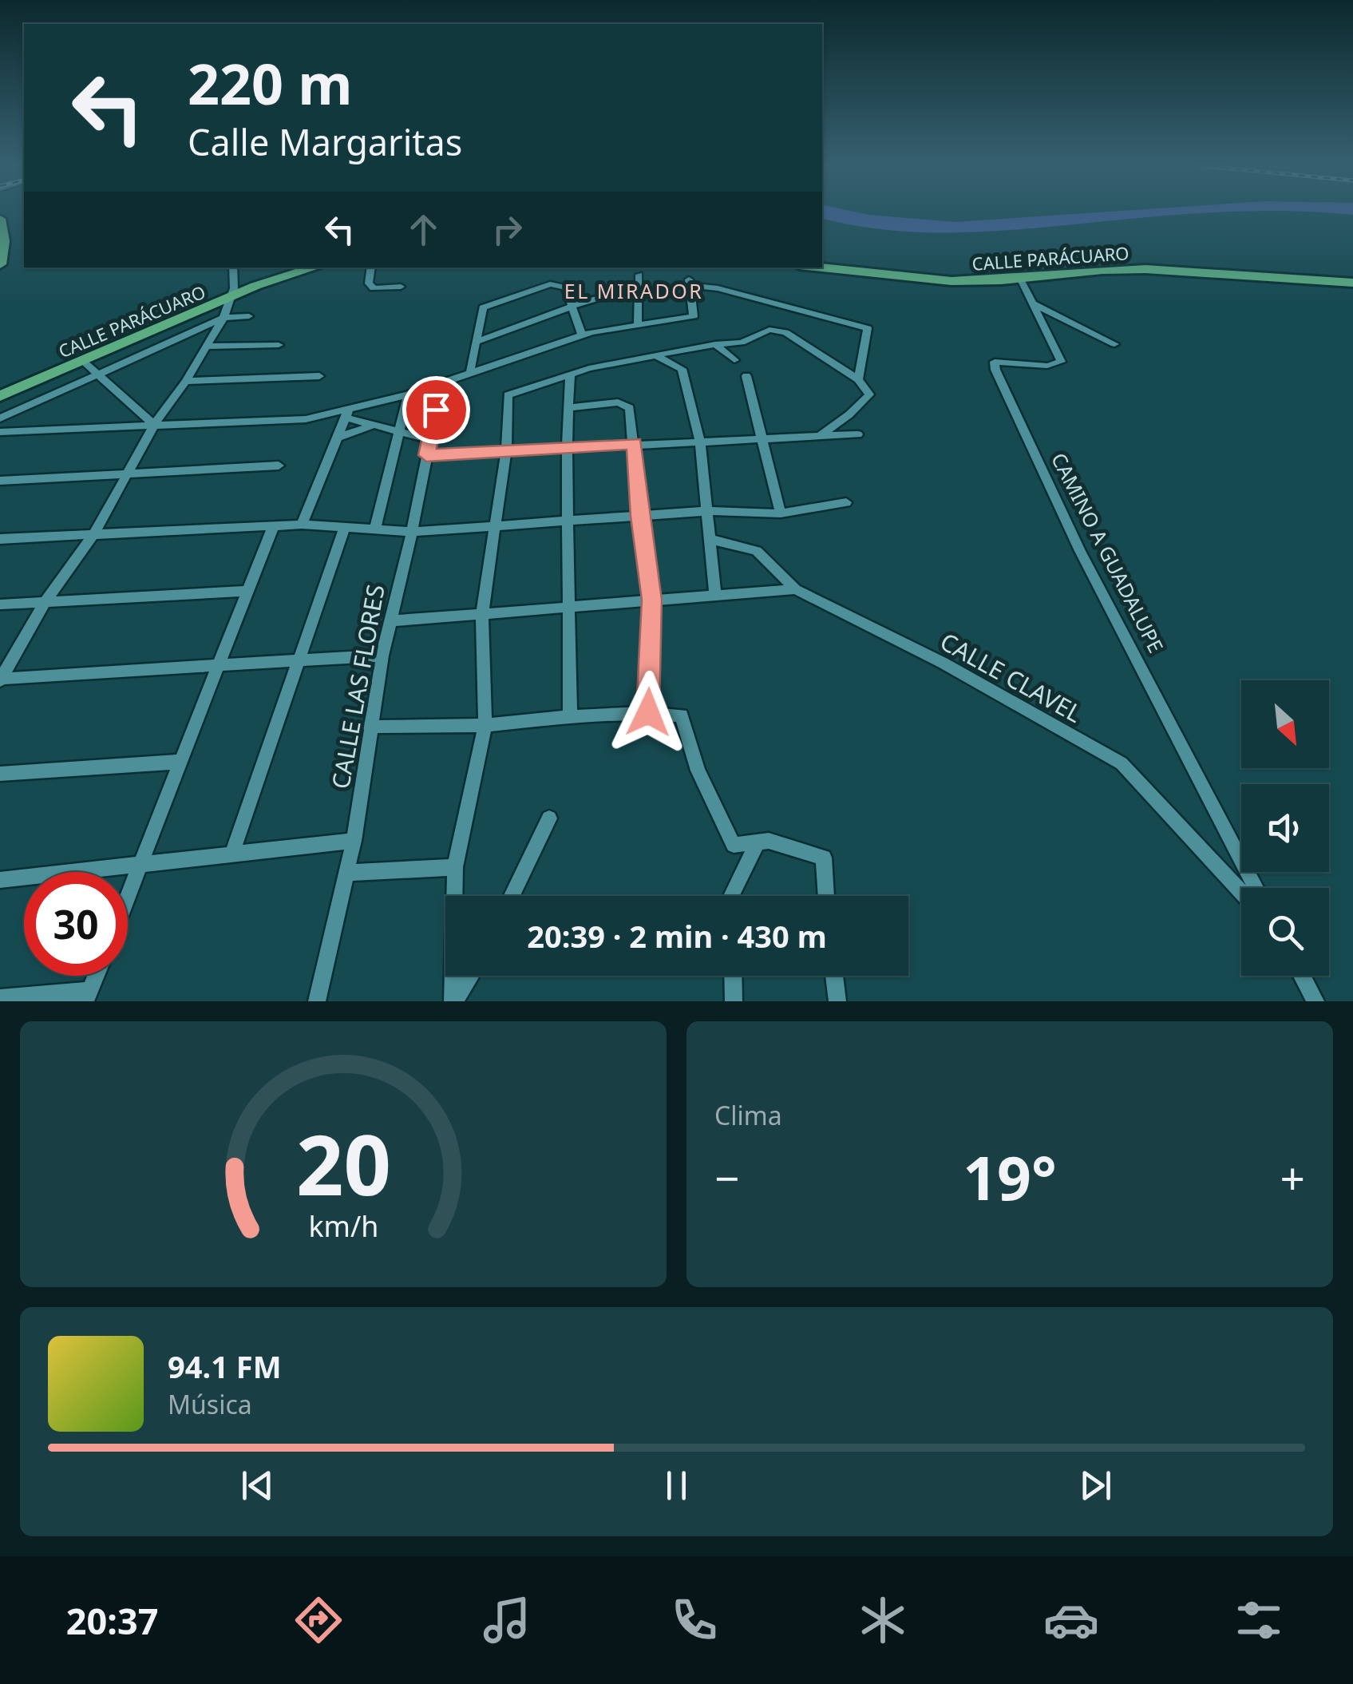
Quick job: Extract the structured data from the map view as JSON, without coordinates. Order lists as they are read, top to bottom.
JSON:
{
  "streets": {
    "main road": ["CALLE PARÁCUARO"],
    "street": ["CAMINO A GUADALUPE", "CALLE CLAVEL", "CALLE LAS FLORES"]
  },
  "crossings": [
    ["CALLE PARÁCUARO", "CAMINO A GUADALUPE"]
  ],
  "districts": ["EL MIRADOR"],
  "north": "bottom right",
  "page": {
    "turn": ["220 m", "Calle Margaritas"],
    "limit": "30",
    "trip": "20:39 · 2 min · 430 m",
    "tile": "Clima",
    "heat": ["−", "19°", "+"],
    "song": ["94.1 FM", "Música"],
    "tabs": "20:37",
    "gauge": ["20", "km/h"]
  }
}
